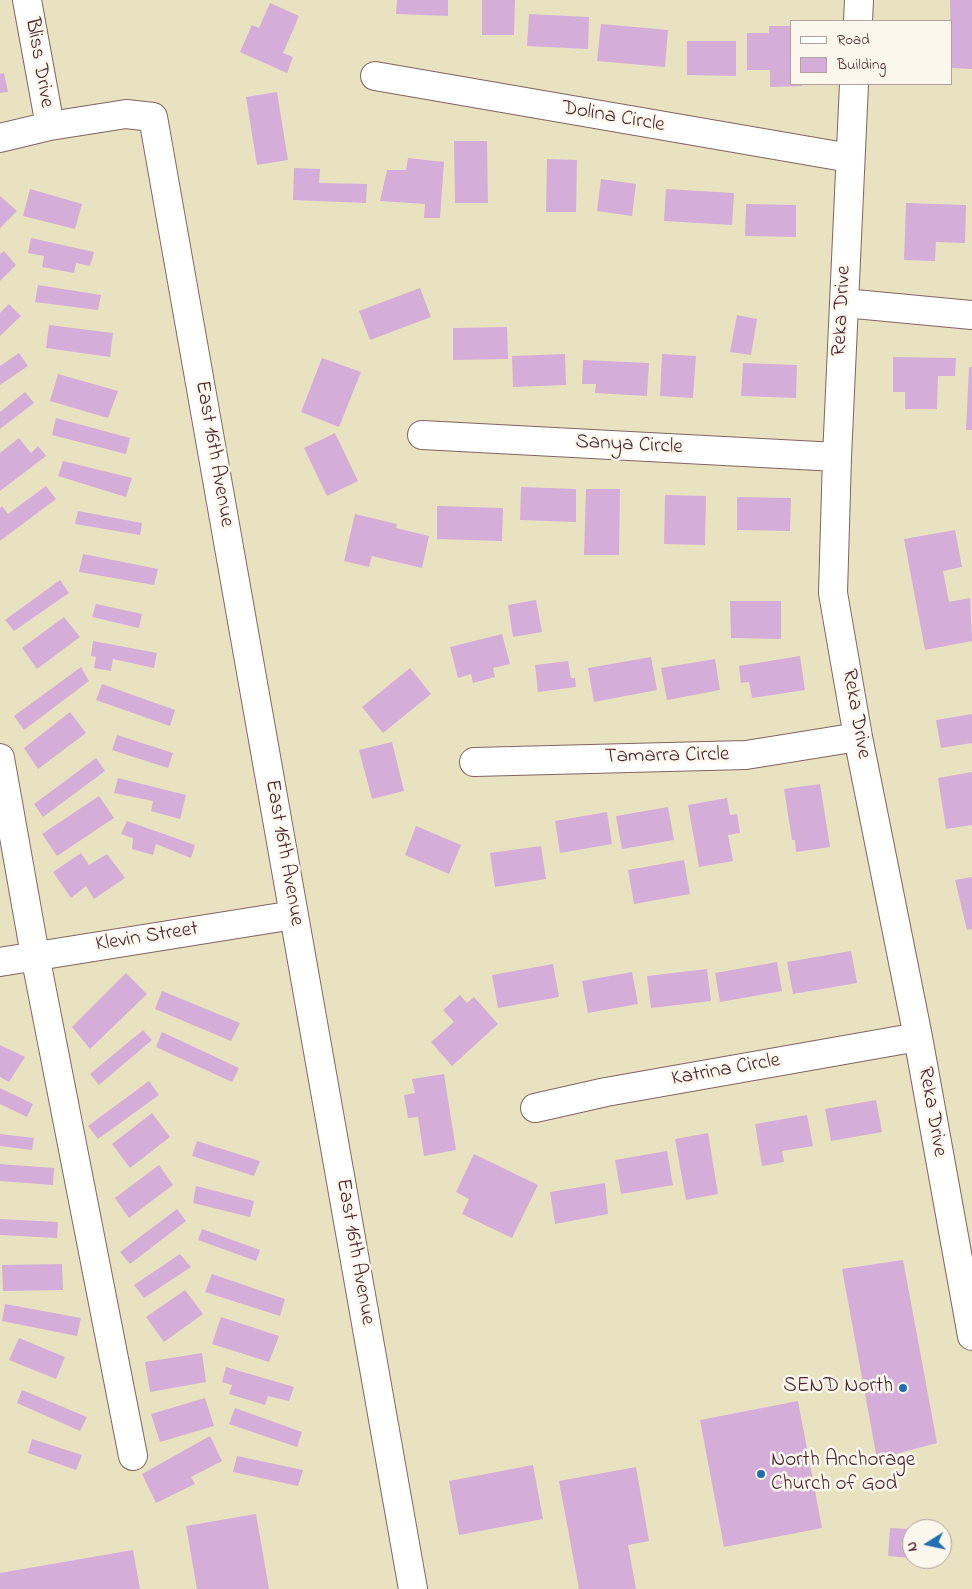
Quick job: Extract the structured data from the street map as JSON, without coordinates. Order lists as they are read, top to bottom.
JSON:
{
  "streets": {
    "street": [
      "Bliss Drive",
      "Dolina Circle",
      "Reka Drive",
      "Sanya Circle",
      "East 16th Avenue",
      "Tamarra Circle",
      "Klevin Street",
      "Katrina Circle"
    ]
  },
  "crossings": [
    ["Bliss Drive", "East 16th Avenue"],
    ["Dolina Circle", "Reka Drive"],
    ["Reka Drive", "Sanya Circle"],
    ["Reka Drive", "Tamarra Circle"],
    ["Reka Drive", "Katrina Circle"],
    ["East 16th Avenue", "Klevin Street"]
  ],
  "places": ["SEND North", "North Anchorage Church of God"],
  "legend": ["Road", "Building"],
  "north": "left"
}
